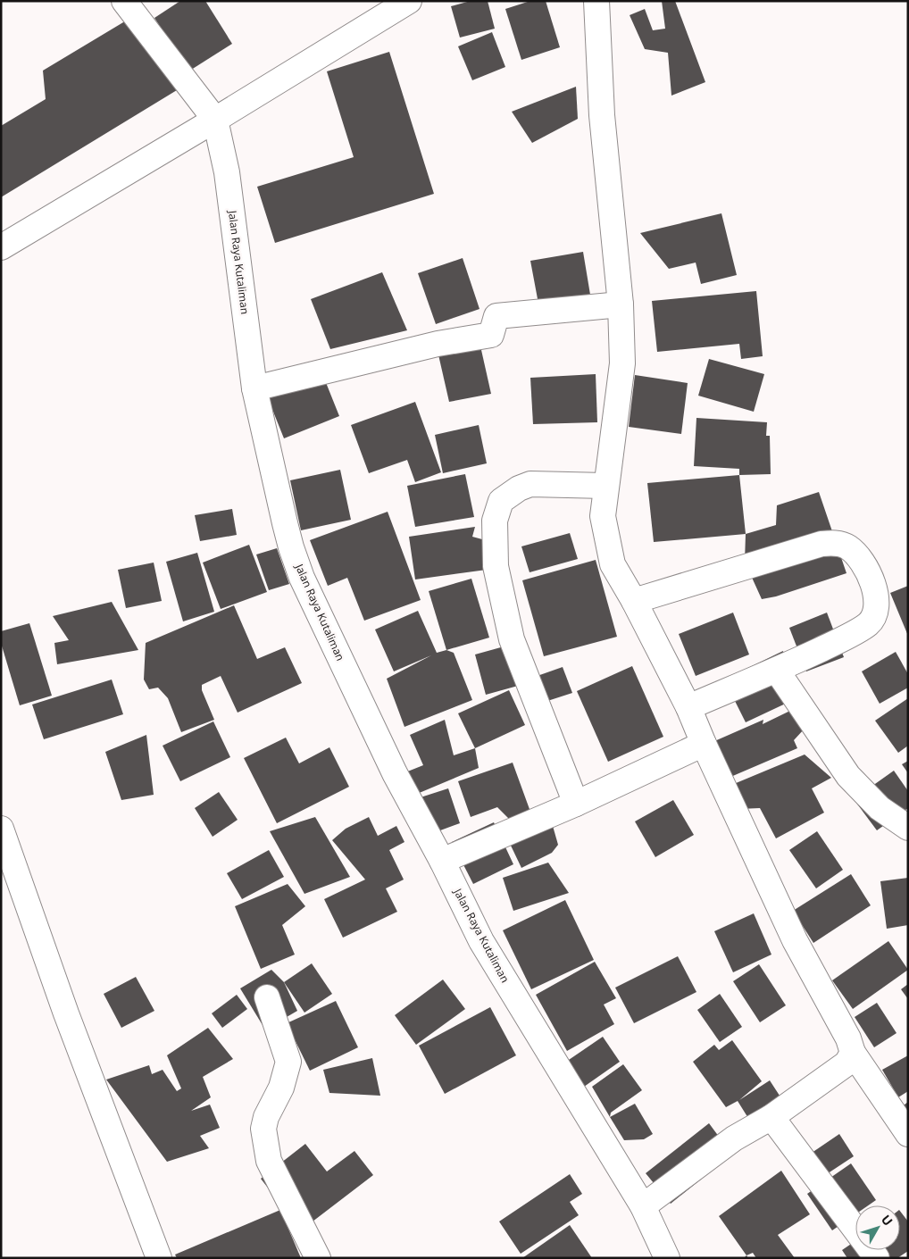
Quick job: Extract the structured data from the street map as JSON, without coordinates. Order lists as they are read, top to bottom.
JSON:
{
  "streets": {
    "street": ["Jalan Raya Kutaliman"]
  },
  "north": "top right"
}
